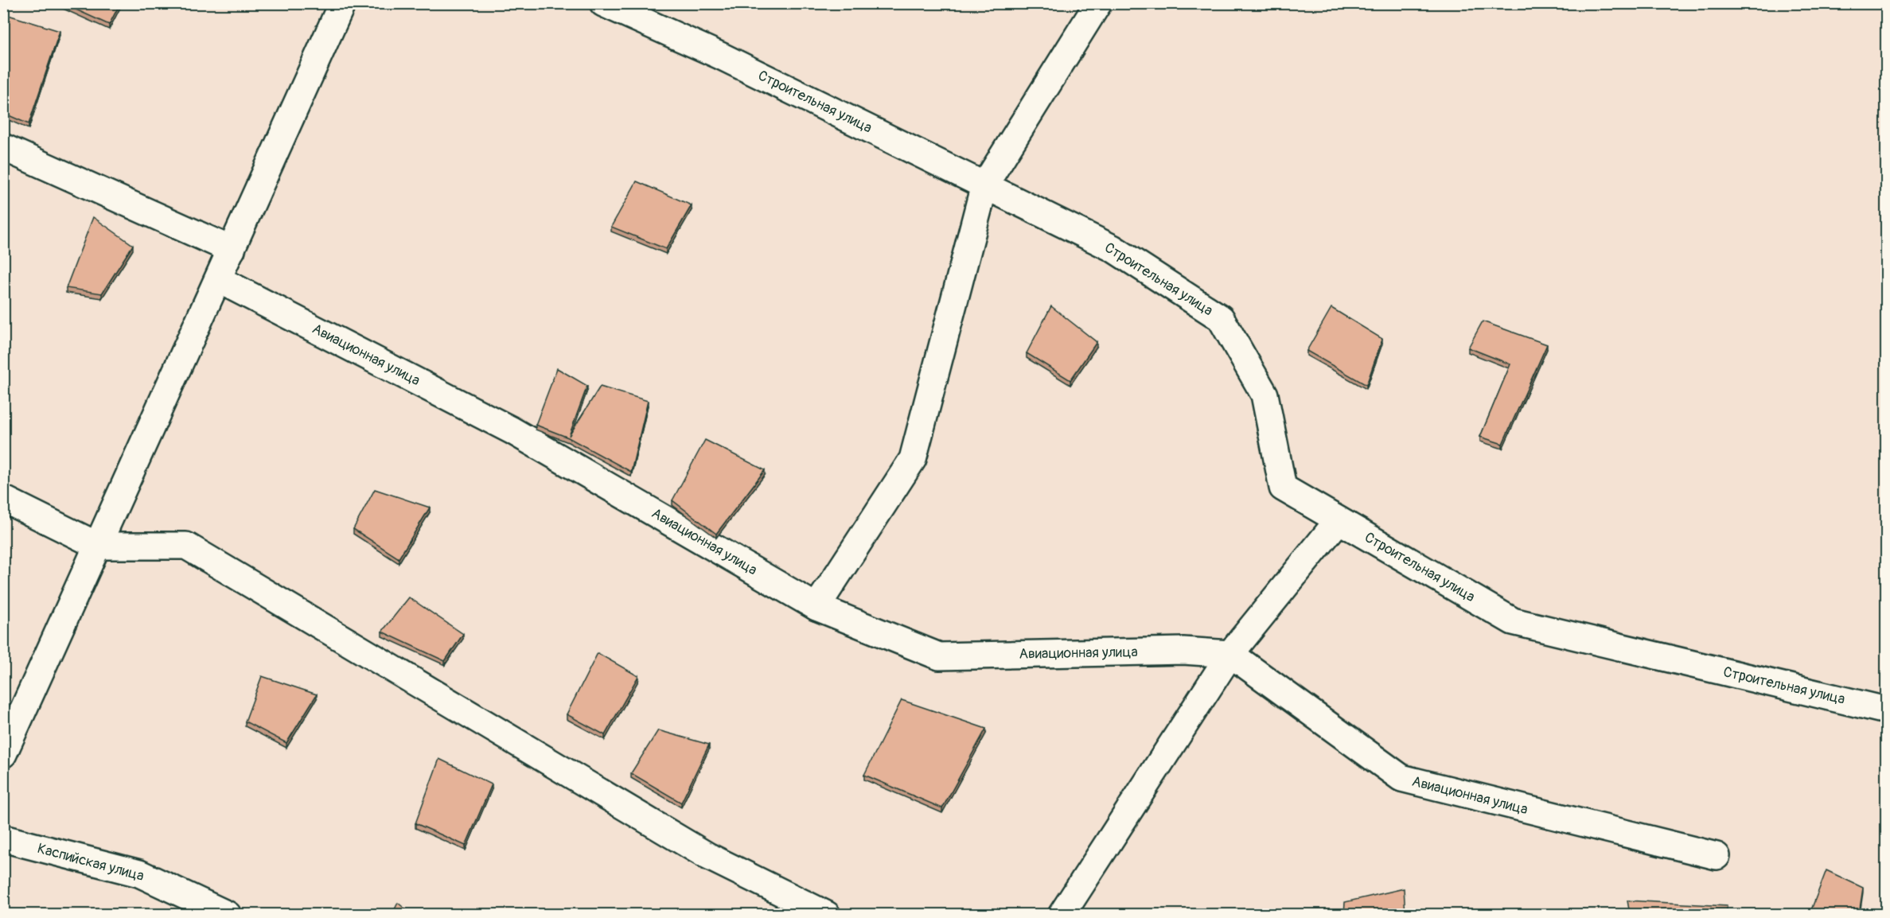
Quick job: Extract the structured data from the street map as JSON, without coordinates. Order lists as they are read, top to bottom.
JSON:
{
  "streets": {
    "street": ["Строительная улица", "Авиационная улица", "Каспийская улица"]
  }
}
